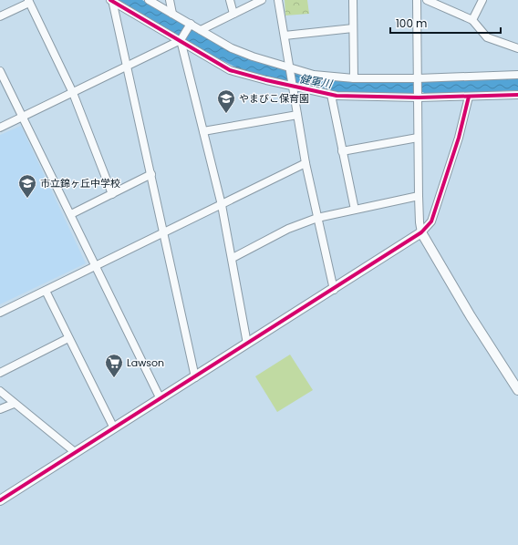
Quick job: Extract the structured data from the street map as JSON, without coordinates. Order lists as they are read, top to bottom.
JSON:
{
  "water": ["健軍川"],
  "places": {
    "school or university": ["やまびこ保育園", "市立錦ヶ丘中学校"],
    "supermarket": ["Lawson"]
  },
  "scale_bar": "100 m"
}
